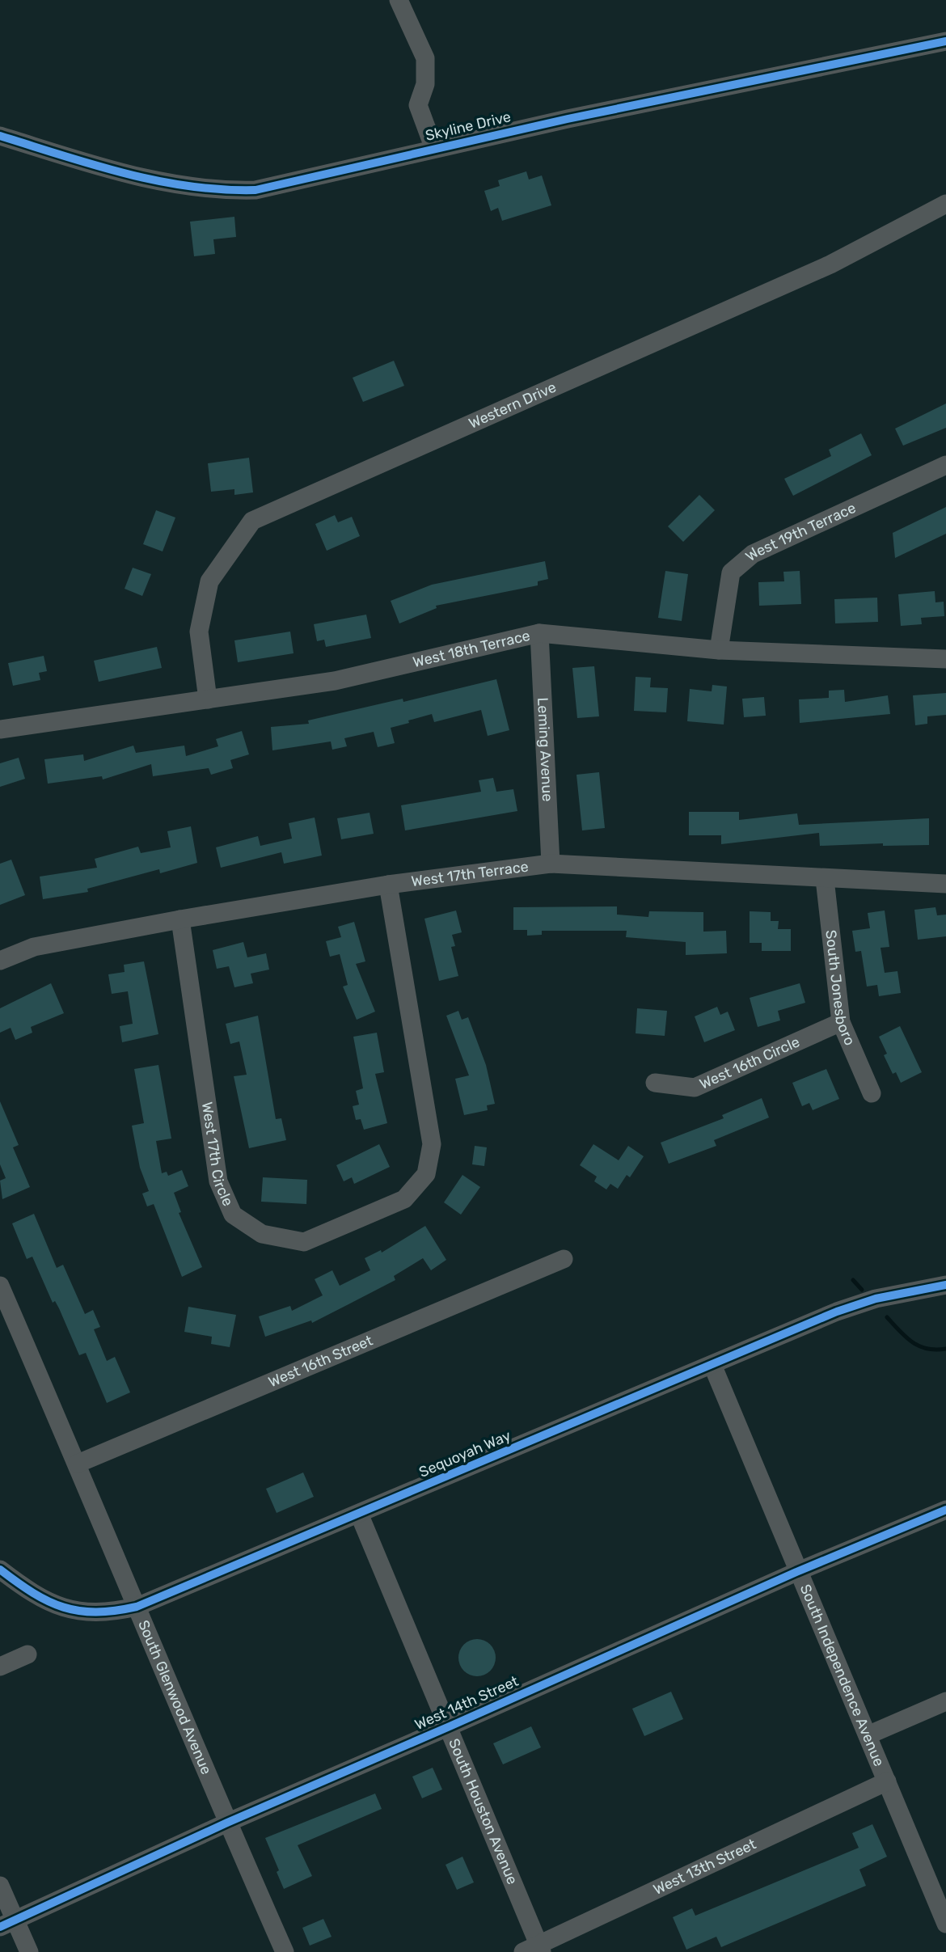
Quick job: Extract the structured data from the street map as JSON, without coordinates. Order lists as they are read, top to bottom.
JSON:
{
  "streets": {
    "street": [
      "Skyline Drive",
      "Western Drive",
      "West 19th Terrace",
      "West 18th Terrace",
      "Leming Avenue",
      "West 17th Terrace",
      "South Jonesboro",
      "West 16th Circle",
      "West 17th Circle",
      "West 16th Street",
      "Sequoyah Way",
      "South Independence Avenue",
      "South Glenwood Avenue",
      "West 14th Street",
      "South Houston Avenue",
      "West 13th Street"
    ]
  },
  "crossings": [
    ["Western Drive", "West 18th Terrace"],
    ["West 19th Terrace", "West 18th Terrace"],
    ["West 18th Terrace", "Leming Avenue"],
    ["Leming Avenue", "West 17th Terrace"],
    ["West 17th Terrace", "South Jonesboro"],
    ["West 17th Terrace", "West 17th Circle"],
    ["South Jonesboro", "West 16th Circle"],
    ["West 16th Street", "South Glenwood Avenue"],
    ["Sequoyah Way", "South Independence Avenue"],
    ["Sequoyah Way", "South Glenwood Avenue"],
    ["Sequoyah Way", "South Houston Avenue"],
    ["South Independence Avenue", "West 14th Street"],
    ["South Independence Avenue", "West 13th Street"],
    ["South Glenwood Avenue", "West 14th Street"],
    ["West 14th Street", "South Houston Avenue"],
    ["South Houston Avenue", "West 13th Street"]
  ]
}
